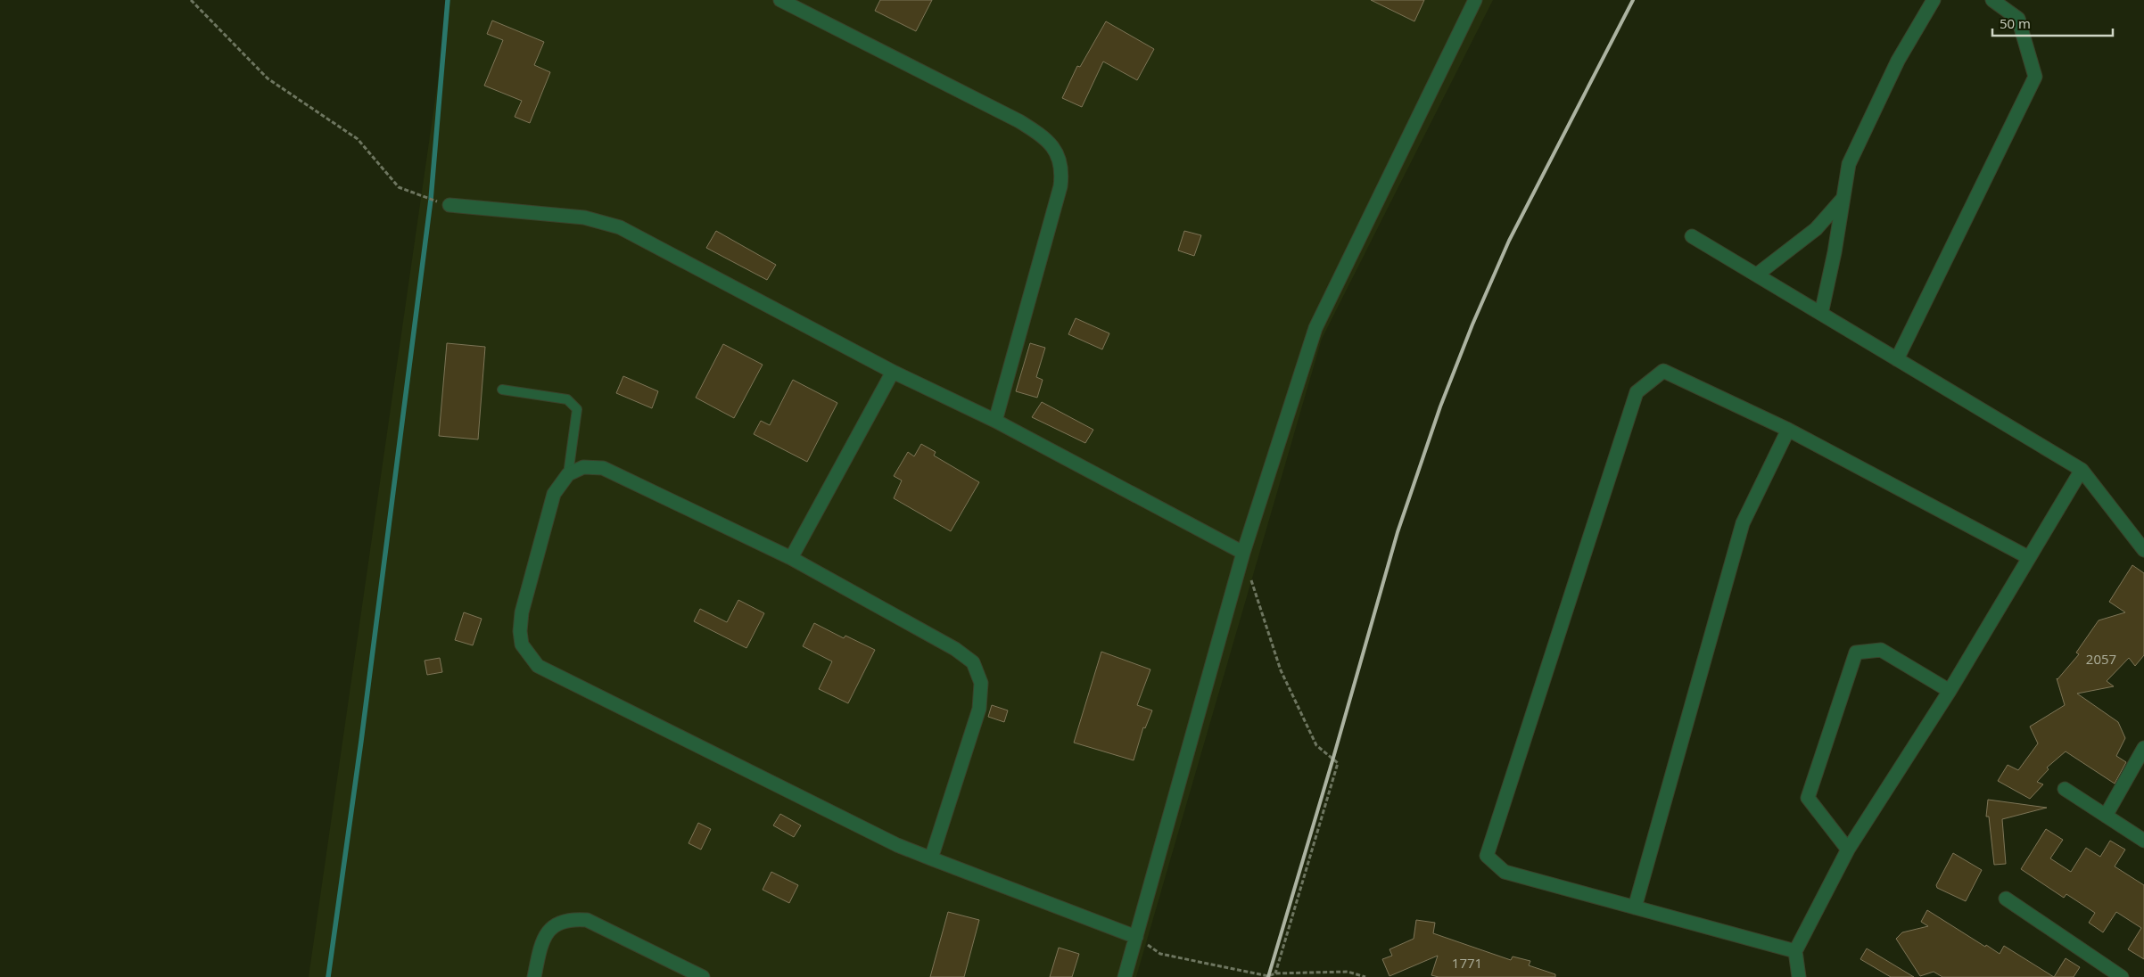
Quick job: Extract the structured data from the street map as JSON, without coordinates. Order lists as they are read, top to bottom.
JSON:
{
  "house_numbers": ["2057", "1771"],
  "scale_bar": "50 m"
}
